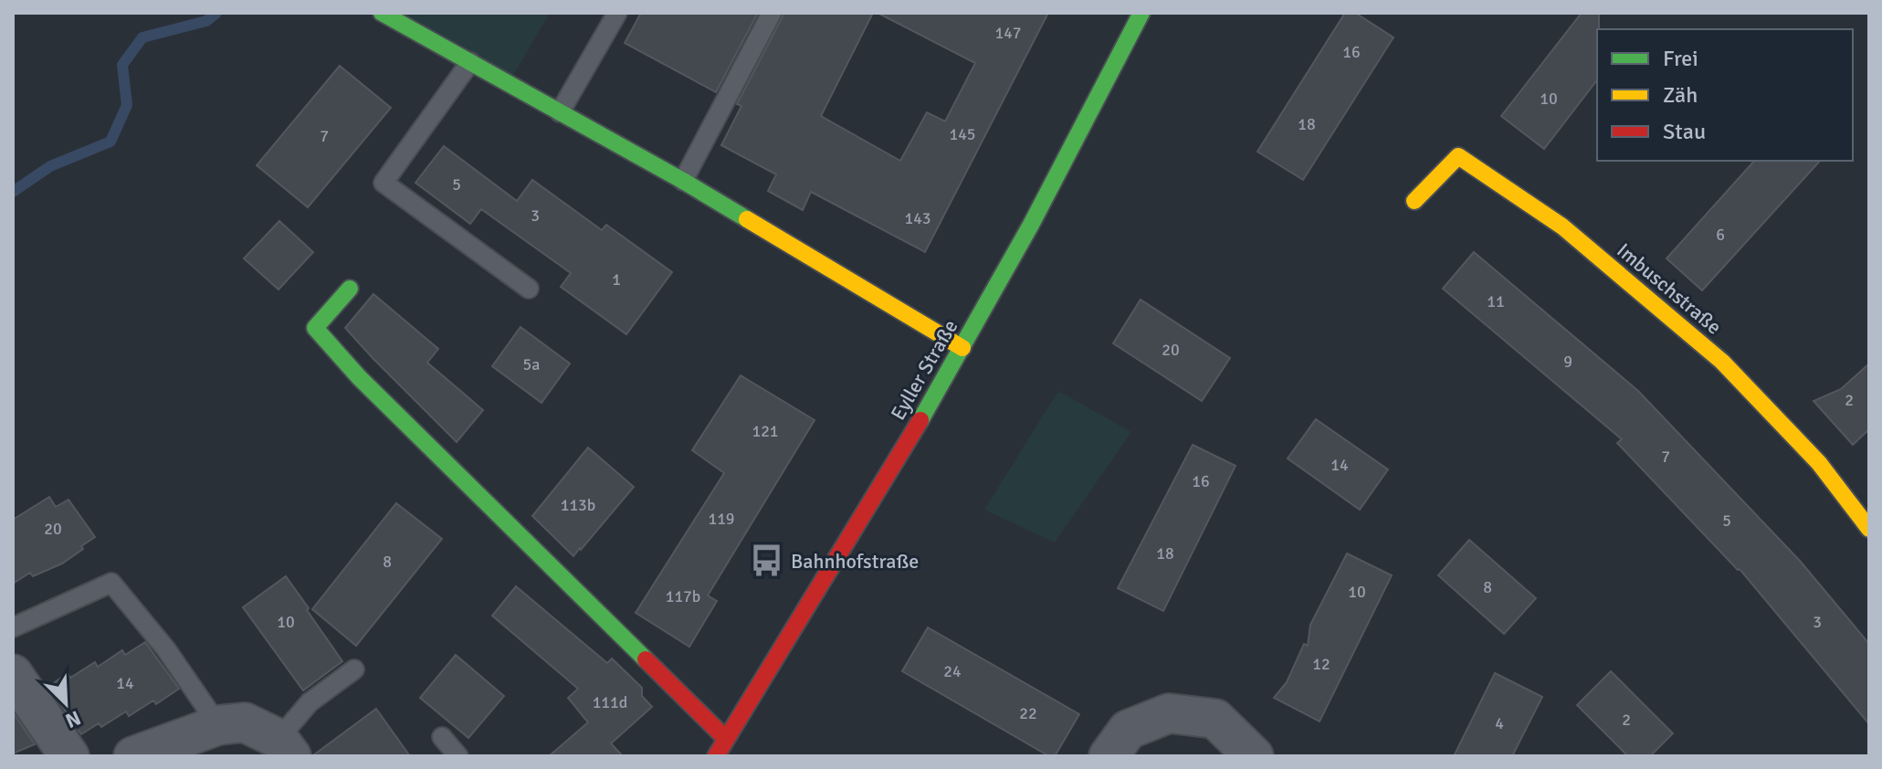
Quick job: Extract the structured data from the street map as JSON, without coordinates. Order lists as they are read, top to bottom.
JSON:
{
  "streets": {
    "street": ["Imbuschstraße", "Eyller Straße"]
  },
  "places": {
    "bus stop": ["Bahnhofstraße"]
  },
  "house_numbers": [
    "147",
    "16",
    "10",
    "18",
    "145",
    "7",
    "5",
    "3",
    "143",
    "6",
    "1",
    "11",
    "20",
    "9",
    "5a",
    "2",
    "121",
    "7",
    "14",
    "16",
    "113b",
    "119",
    "5",
    "20",
    "18",
    "8",
    "8",
    "10",
    "117b",
    "10",
    "3",
    "12",
    "24",
    "14",
    "111d",
    "22",
    "2",
    "4"
  ],
  "legend": ["Frei", "Zäh", "Stau"],
  "north": "bottom right"
}
